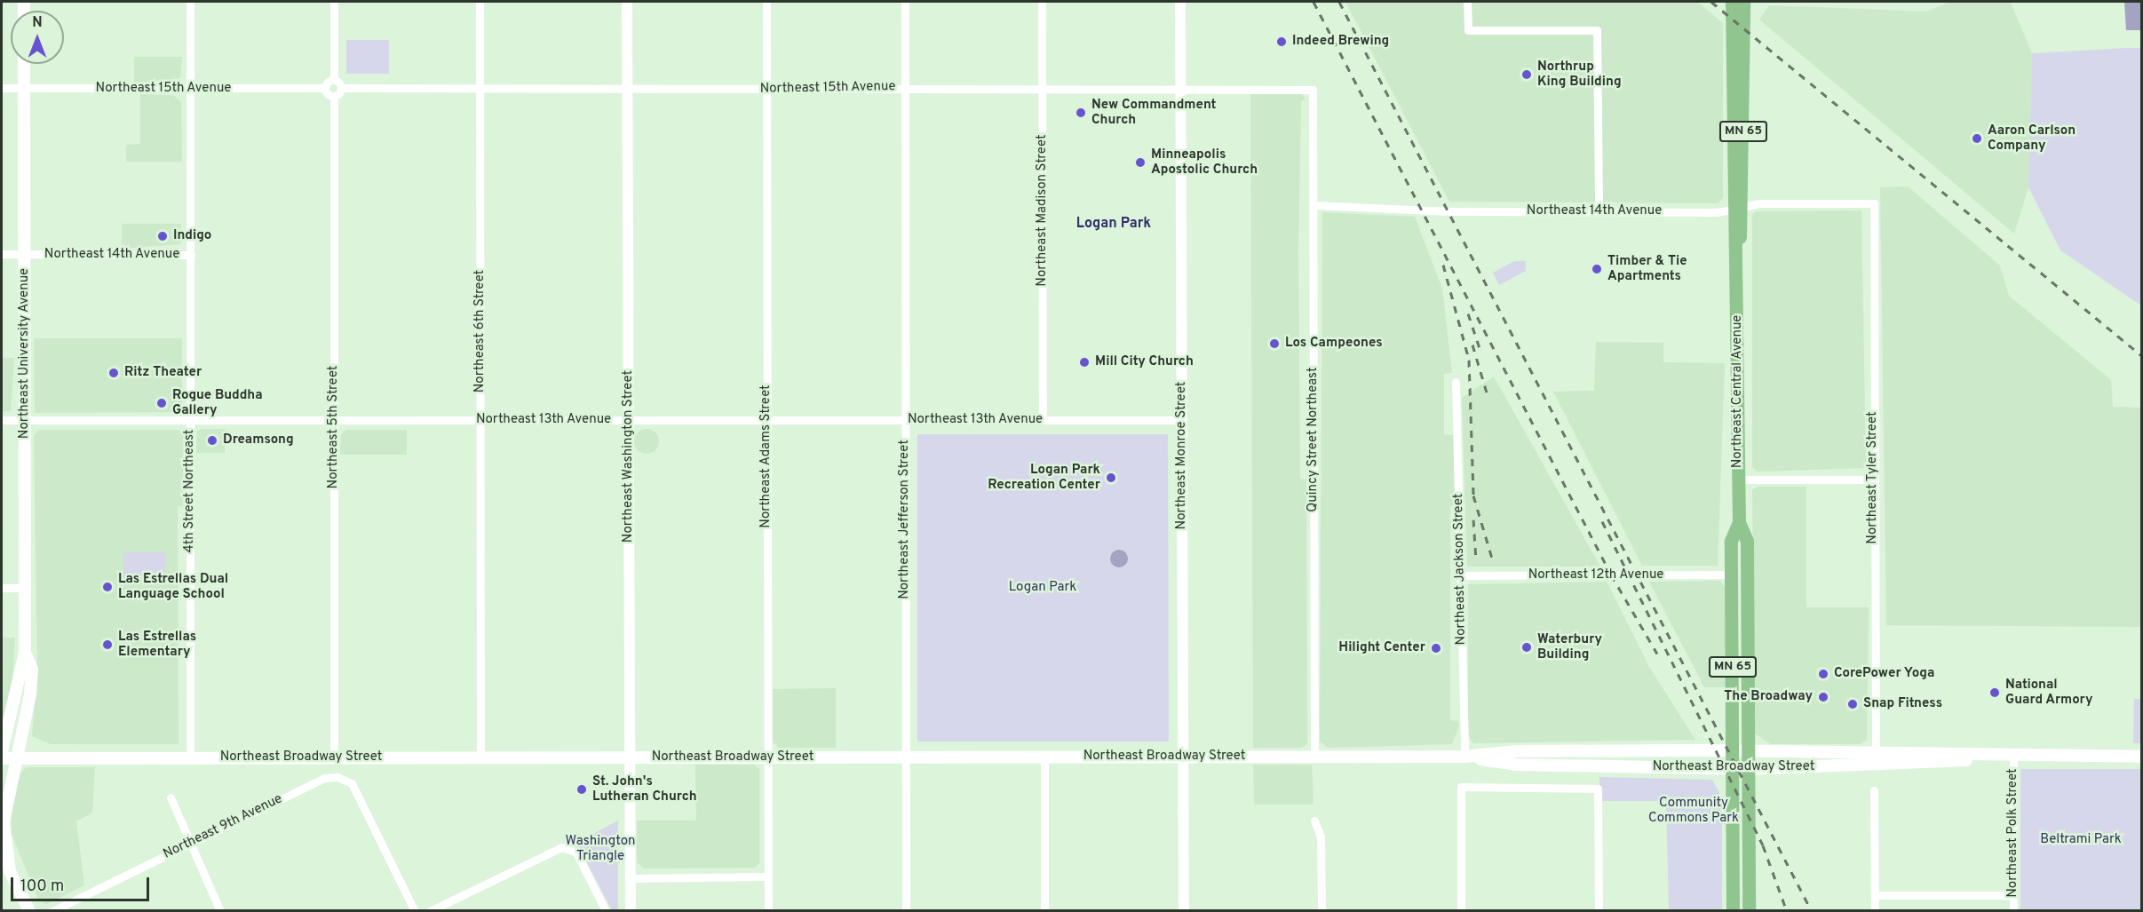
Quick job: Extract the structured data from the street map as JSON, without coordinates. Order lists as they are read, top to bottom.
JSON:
{
  "streets": {
    "main road": [
      "MN 65",
      "Northeast University Avenue",
      "Northeast Central Avenue",
      "Northeast Broadway Street"
    ],
    "street": [
      "Northeast 15th Avenue",
      "Northeast Madison Street",
      "Northeast 14th Avenue",
      "Northeast 6th Street",
      "Northeast 13th Avenue",
      "Northeast 5th Street",
      "Quincy Street Northeast",
      "Northeast Monroe Street",
      "Northeast Washington Street",
      "Northeast Adams Street",
      "Northeast Tyler Street",
      "4th Street Northeast",
      "Northeast Jefferson Street",
      "Northeast Jackson Street",
      "Northeast 12th Avenue",
      "Northeast 9th Avenue",
      "Northeast Polk Street"
    ]
  },
  "crossings": [
    ["Northeast 15th Avenue", "Northeast Madison Street"],
    ["Northeast 15th Avenue", "Northeast 6th Street"],
    ["Northeast 15th Avenue", "Northeast University Avenue"],
    ["Northeast 15th Avenue", "Quincy Street Northeast"],
    ["Northeast 15th Avenue", "Northeast Monroe Street"],
    ["Northeast 15th Avenue", "Northeast Washington Street"],
    ["Northeast 15th Avenue", "Northeast Adams Street"],
    ["Northeast 15th Avenue", "4th Street Northeast"],
    ["Northeast 15th Avenue", "Northeast Jefferson Street"],
    ["Northeast Madison Street", "Northeast 13th Avenue"],
    ["Northeast 14th Avenue", "Northeast University Avenue"],
    ["Northeast 14th Avenue", "Northeast Central Avenue"],
    ["Northeast 14th Avenue", "Quincy Street Northeast"],
    ["Northeast 14th Avenue", "Northeast Tyler Street"],
    ["Northeast 14th Avenue", "4th Street Northeast"],
    ["Northeast 6th Street", "Northeast 13th Avenue"],
    ["Northeast 6th Street", "Northeast Broadway Street"],
    ["Northeast University Avenue", "Northeast 13th Avenue"],
    ["Northeast University Avenue", "Northeast Broadway Street"],
    ["Northeast Central Avenue", "Northeast 12th Avenue"],
    ["Northeast Central Avenue", "Northeast Broadway Street"],
    ["Northeast 13th Avenue", "Northeast 5th Street"],
    ["Northeast 13th Avenue", "Northeast Monroe Street"],
    ["Northeast 13th Avenue", "Northeast Washington Street"],
    ["Northeast 13th Avenue", "Northeast Adams Street"],
    ["Northeast 13th Avenue", "4th Street Northeast"],
    ["Northeast 13th Avenue", "Northeast Jefferson Street"],
    ["Northeast 5th Street", "Northeast Broadway Street"],
    ["Quincy Street Northeast", "Northeast Broadway Street"],
    ["Northeast Monroe Street", "Northeast Broadway Street"],
    ["Northeast Washington Street", "Northeast Broadway Street"],
    ["Northeast Adams Street", "Northeast Broadway Street"],
    ["Northeast Tyler Street", "Northeast Broadway Street"],
    ["4th Street Northeast", "Northeast Broadway Street"],
    ["Northeast Jefferson Street", "Northeast Broadway Street"],
    ["Northeast Jackson Street", "Northeast 12th Avenue"],
    ["Northeast Jackson Street", "Northeast Broadway Street"],
    ["Northeast Broadway Street", "Northeast Polk Street"]
  ],
  "districts": ["Logan Park"],
  "parks": [
    "Logan Park",
    "Community Commons Park",
    "Beltrami Park",
    "Washington Triangle"
  ],
  "places": [
    "Indeed Brewing",
    "Northrup King Building",
    "New Commandment Church",
    "Aaron Carlson Company",
    "Minneapolis Apostolic Church",
    "Indigo",
    "Timber & Tie Apartments",
    "Los Campeones",
    "Mill City Church",
    "Ritz Theater",
    "Rogue Buddha Gallery",
    "Dreamsong",
    "Logan Park Recreation Center",
    "Las Estrellas Dual Language School",
    "Las Estrellas Elementary",
    "Waterbury Building",
    "Hilight Center",
    "CorePower Yoga",
    "National Guard Armory",
    "The Broadway",
    "Snap Fitness",
    "St. John's Lutheran Church"
  ],
  "scale_bar": "100 m",
  "north": "top"
}
